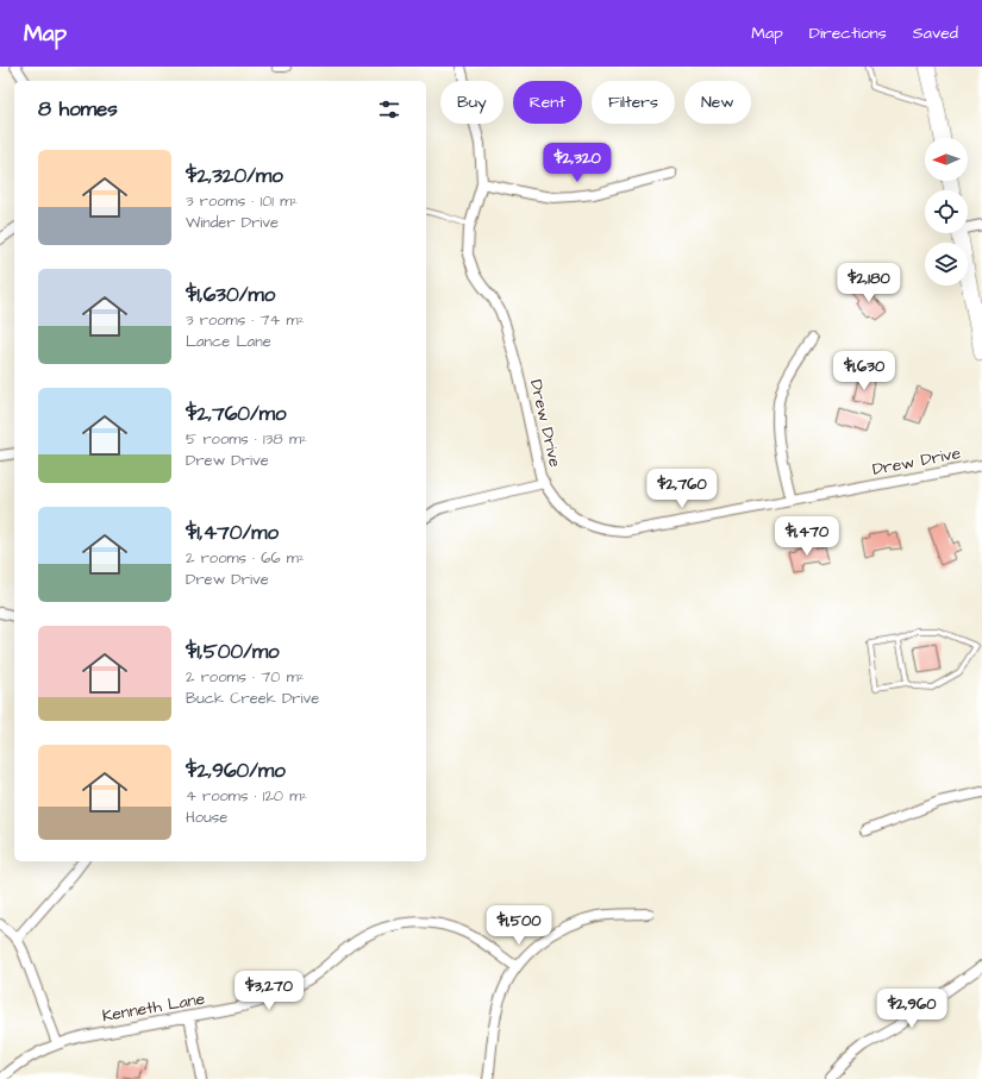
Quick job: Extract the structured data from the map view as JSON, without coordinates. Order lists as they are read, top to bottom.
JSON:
{
  "streets": {
    "street": ["Drew Drive", "Kenneth Lane"]
  },
  "north": "left",
  "page": {
    "header": "Map",
    "nav": ["Map", "Directions", "Saved"],
    "chip": [
      "Buy",
      "Rent",
      "Filters",
      "New"
    ],
    "heading": "8 homes",
    "list": [
      {
        "name": "$2,320/mo",
        "note": "3 rooms · 101 m² · Winder Drive"
      },
      {
        "name": "$1,630/mo",
        "note": "3 rooms · 74 m² · Lance Lane"
      },
      {
        "name": "$2,760/mo",
        "note": "5 rooms · 138 m² · Drew Drive"
      },
      {
        "name": "$1,470/mo",
        "note": "2 rooms · 66 m² · Drew Drive"
      },
      {
        "name": "$1,500/mo",
        "note": "2 rooms · 70 m² · Buck Creek Drive"
      },
      {
        "name": "$2,960/mo",
        "note": "4 rooms · 120 m² · House"
      }
    ],
    "price": [
      "$2,320",
      "$2,180",
      "$1,630",
      "$2,760",
      "$1,470",
      "$1,500",
      "$3,270",
      "$2,960"
    ]
  }
}
